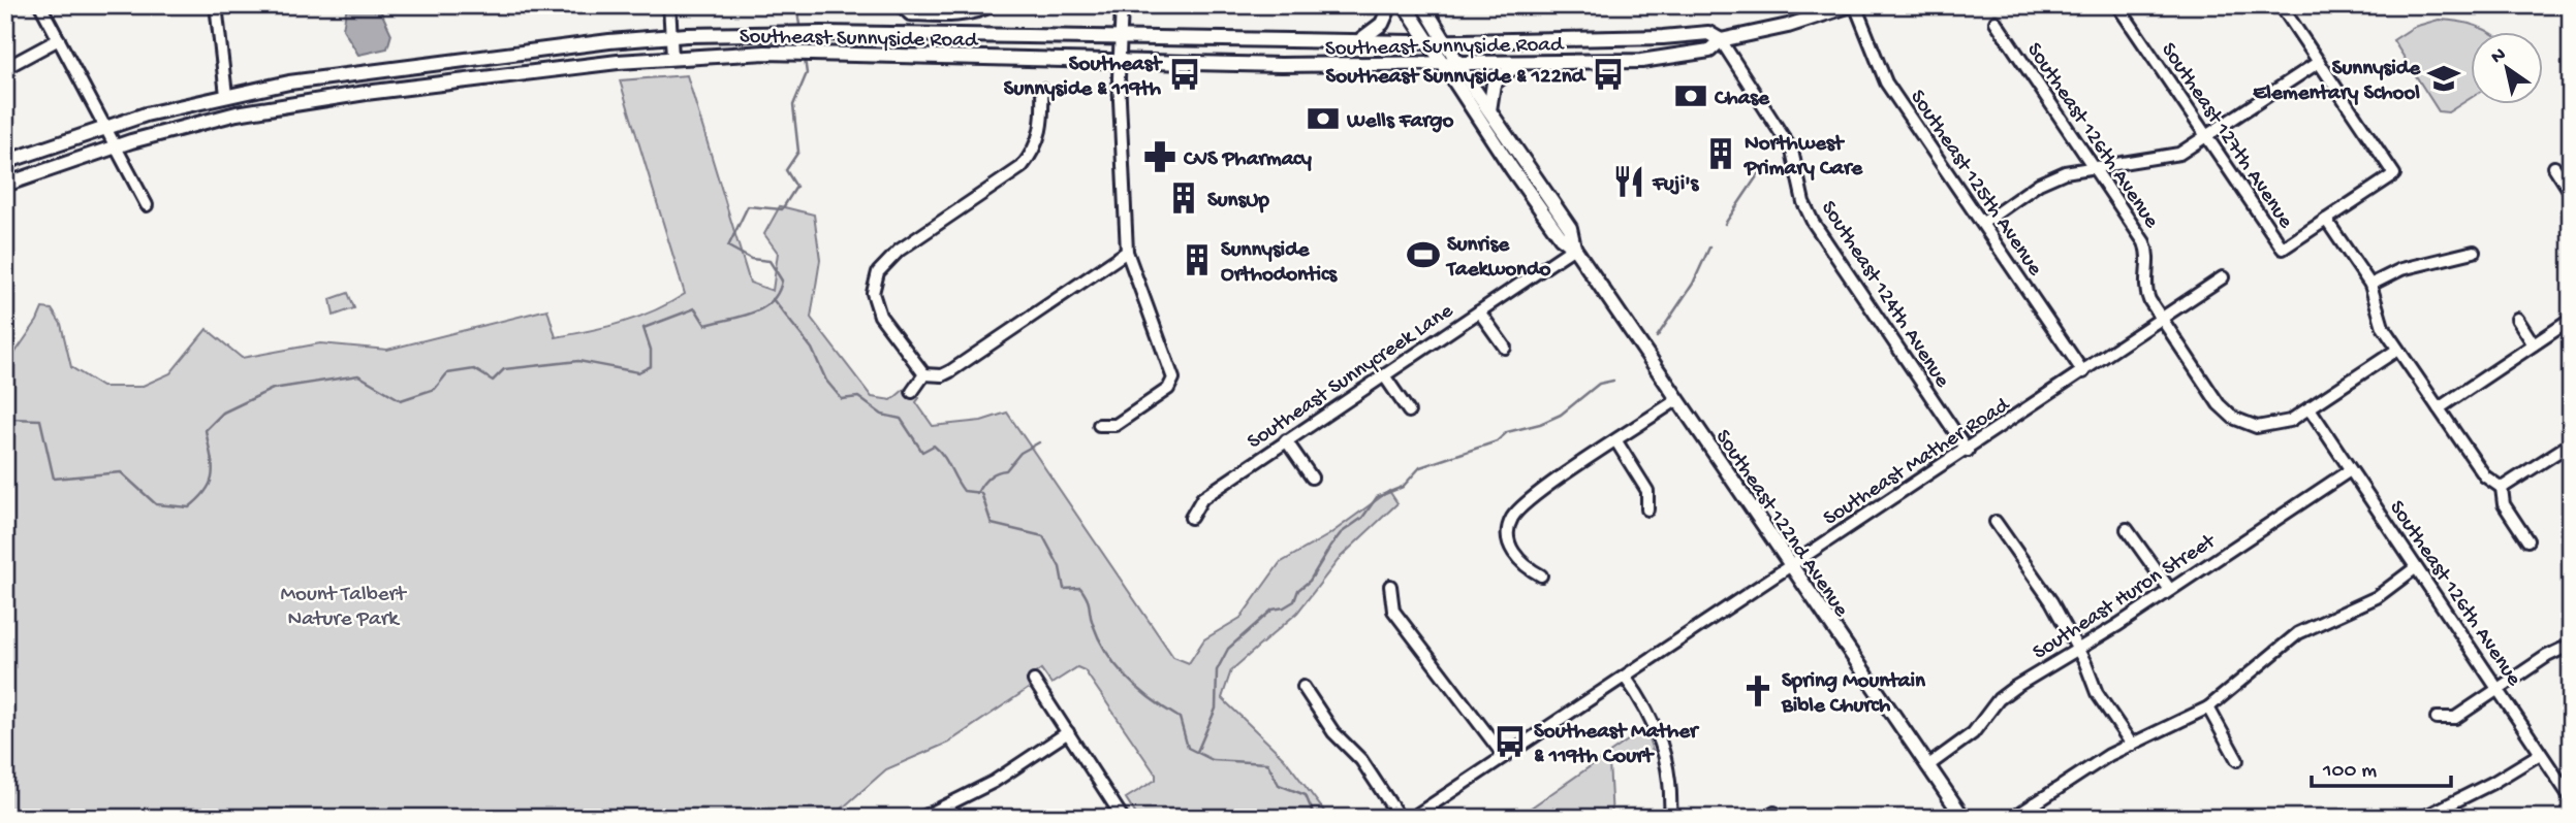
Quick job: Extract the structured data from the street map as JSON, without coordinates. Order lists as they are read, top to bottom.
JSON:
{
  "streets": {
    "main road": ["Southeast Sunnyside Road", "Southeast 122nd Avenue"],
    "street": [
      "Southeast 126th Avenue",
      "Southeast 127th Avenue",
      "Southeast 125th Avenue",
      "Southeast 124th Avenue",
      "Southeast Sunnycreek Lane",
      "Southeast Mather Road",
      "Southeast Huron Street"
    ]
  },
  "crossings": [
    ["Southeast Sunnyside Road", "Southeast 125th Avenue"],
    ["Southeast Sunnyside Road", "Southeast 124th Avenue"],
    ["Southeast Sunnyside Road", "Southeast 122nd Avenue"],
    ["Southeast 126th Avenue", "Southeast Mather Road"],
    ["Southeast 126th Avenue", "Southeast Huron Street"],
    ["Southeast 125th Avenue", "Southeast Mather Road"],
    ["Southeast 124th Avenue", "Southeast Mather Road"],
    ["Southeast Sunnycreek Lane", "Southeast 122nd Avenue"],
    ["Southeast Mather Road", "Southeast 122nd Avenue"],
    ["Southeast 122nd Avenue", "Southeast Huron Street"]
  ],
  "parks": ["Mount Talbert Nature Park"],
  "places": {
    "bus stop": ["Southeast Sunnyside & 119th", "Southeast Sunnyside & 122nd", "Southeast Mather & 119th Court"],
    "school or university": ["Sunnyside Elementary School"],
    "bank": ["Chase", "Wells Fargo"],
    "building": ["Northwest Primary Care", "SunsUp", "Sunnyside Orthodontics"],
    "pharmacy": ["CVS Pharmacy"],
    "restaurant": ["Fuji's"],
    "sports": ["Sunrise Taekwondo"],
    "church": ["Spring Mountain Bible Church"]
  },
  "scale_bar": "100 m",
  "north": "top left"
}
